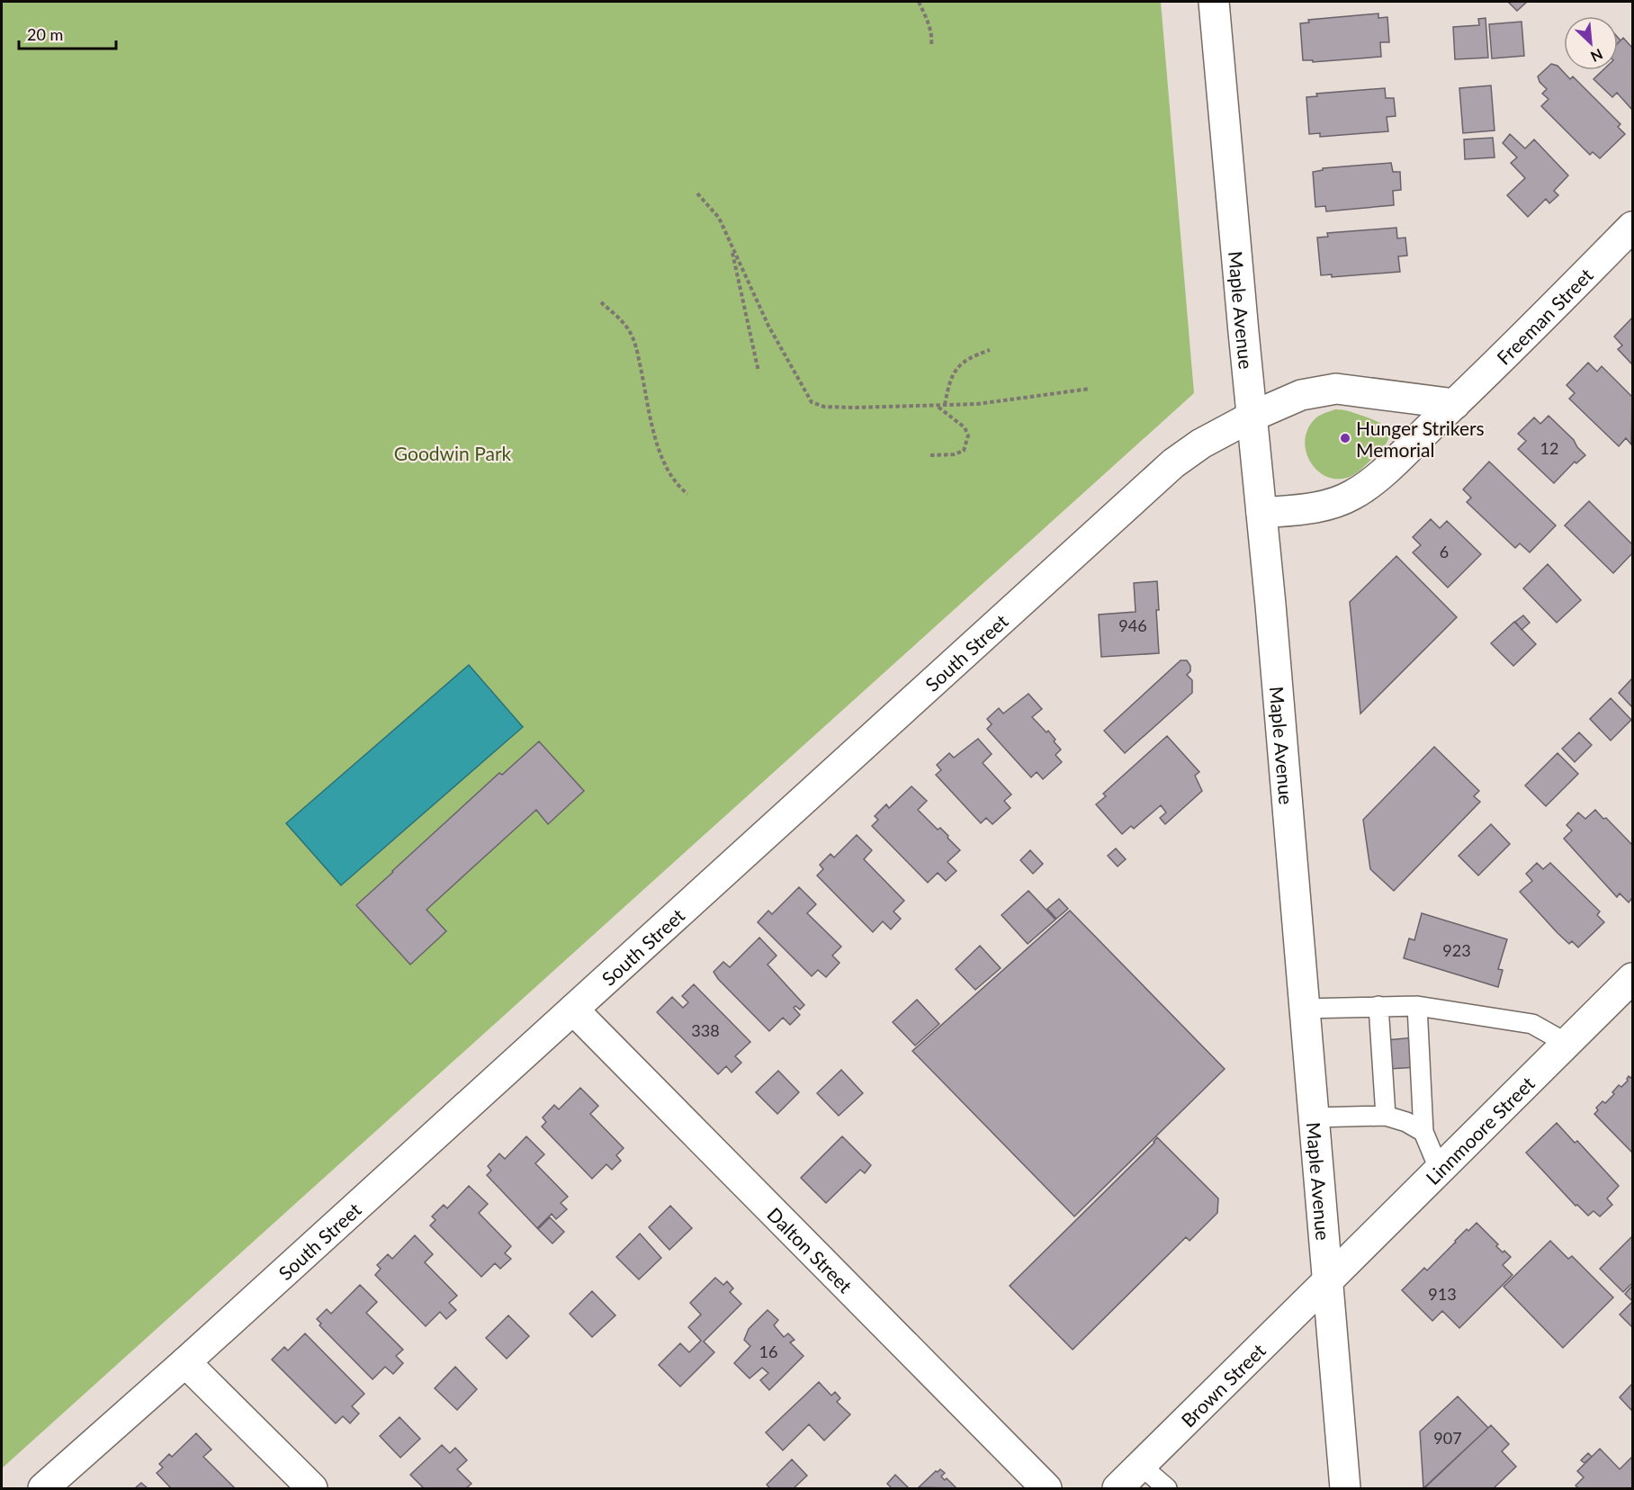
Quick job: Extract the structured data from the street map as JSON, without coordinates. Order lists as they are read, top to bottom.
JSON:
{
  "streets": {
    "street": [
      "Maple Avenue",
      "Freeman Street",
      "South Street",
      "Linnmoore Street",
      "Dalton Street",
      "Brown Street"
    ]
  },
  "crossings": [
    ["Maple Avenue", "Freeman Street"],
    ["Maple Avenue", "South Street"],
    ["Maple Avenue", "Linnmoore Street"],
    ["Maple Avenue", "Brown Street"],
    ["South Street", "Dalton Street"],
    ["Linnmoore Street", "Brown Street"]
  ],
  "parks": ["Goodwin Park"],
  "places": ["Hunger Strikers Memorial"],
  "house_numbers": [
    "12",
    "6",
    "946",
    "923",
    "338",
    "913",
    "16",
    "907"
  ],
  "scale_bar": "20 m",
  "north": "bottom right"
}
